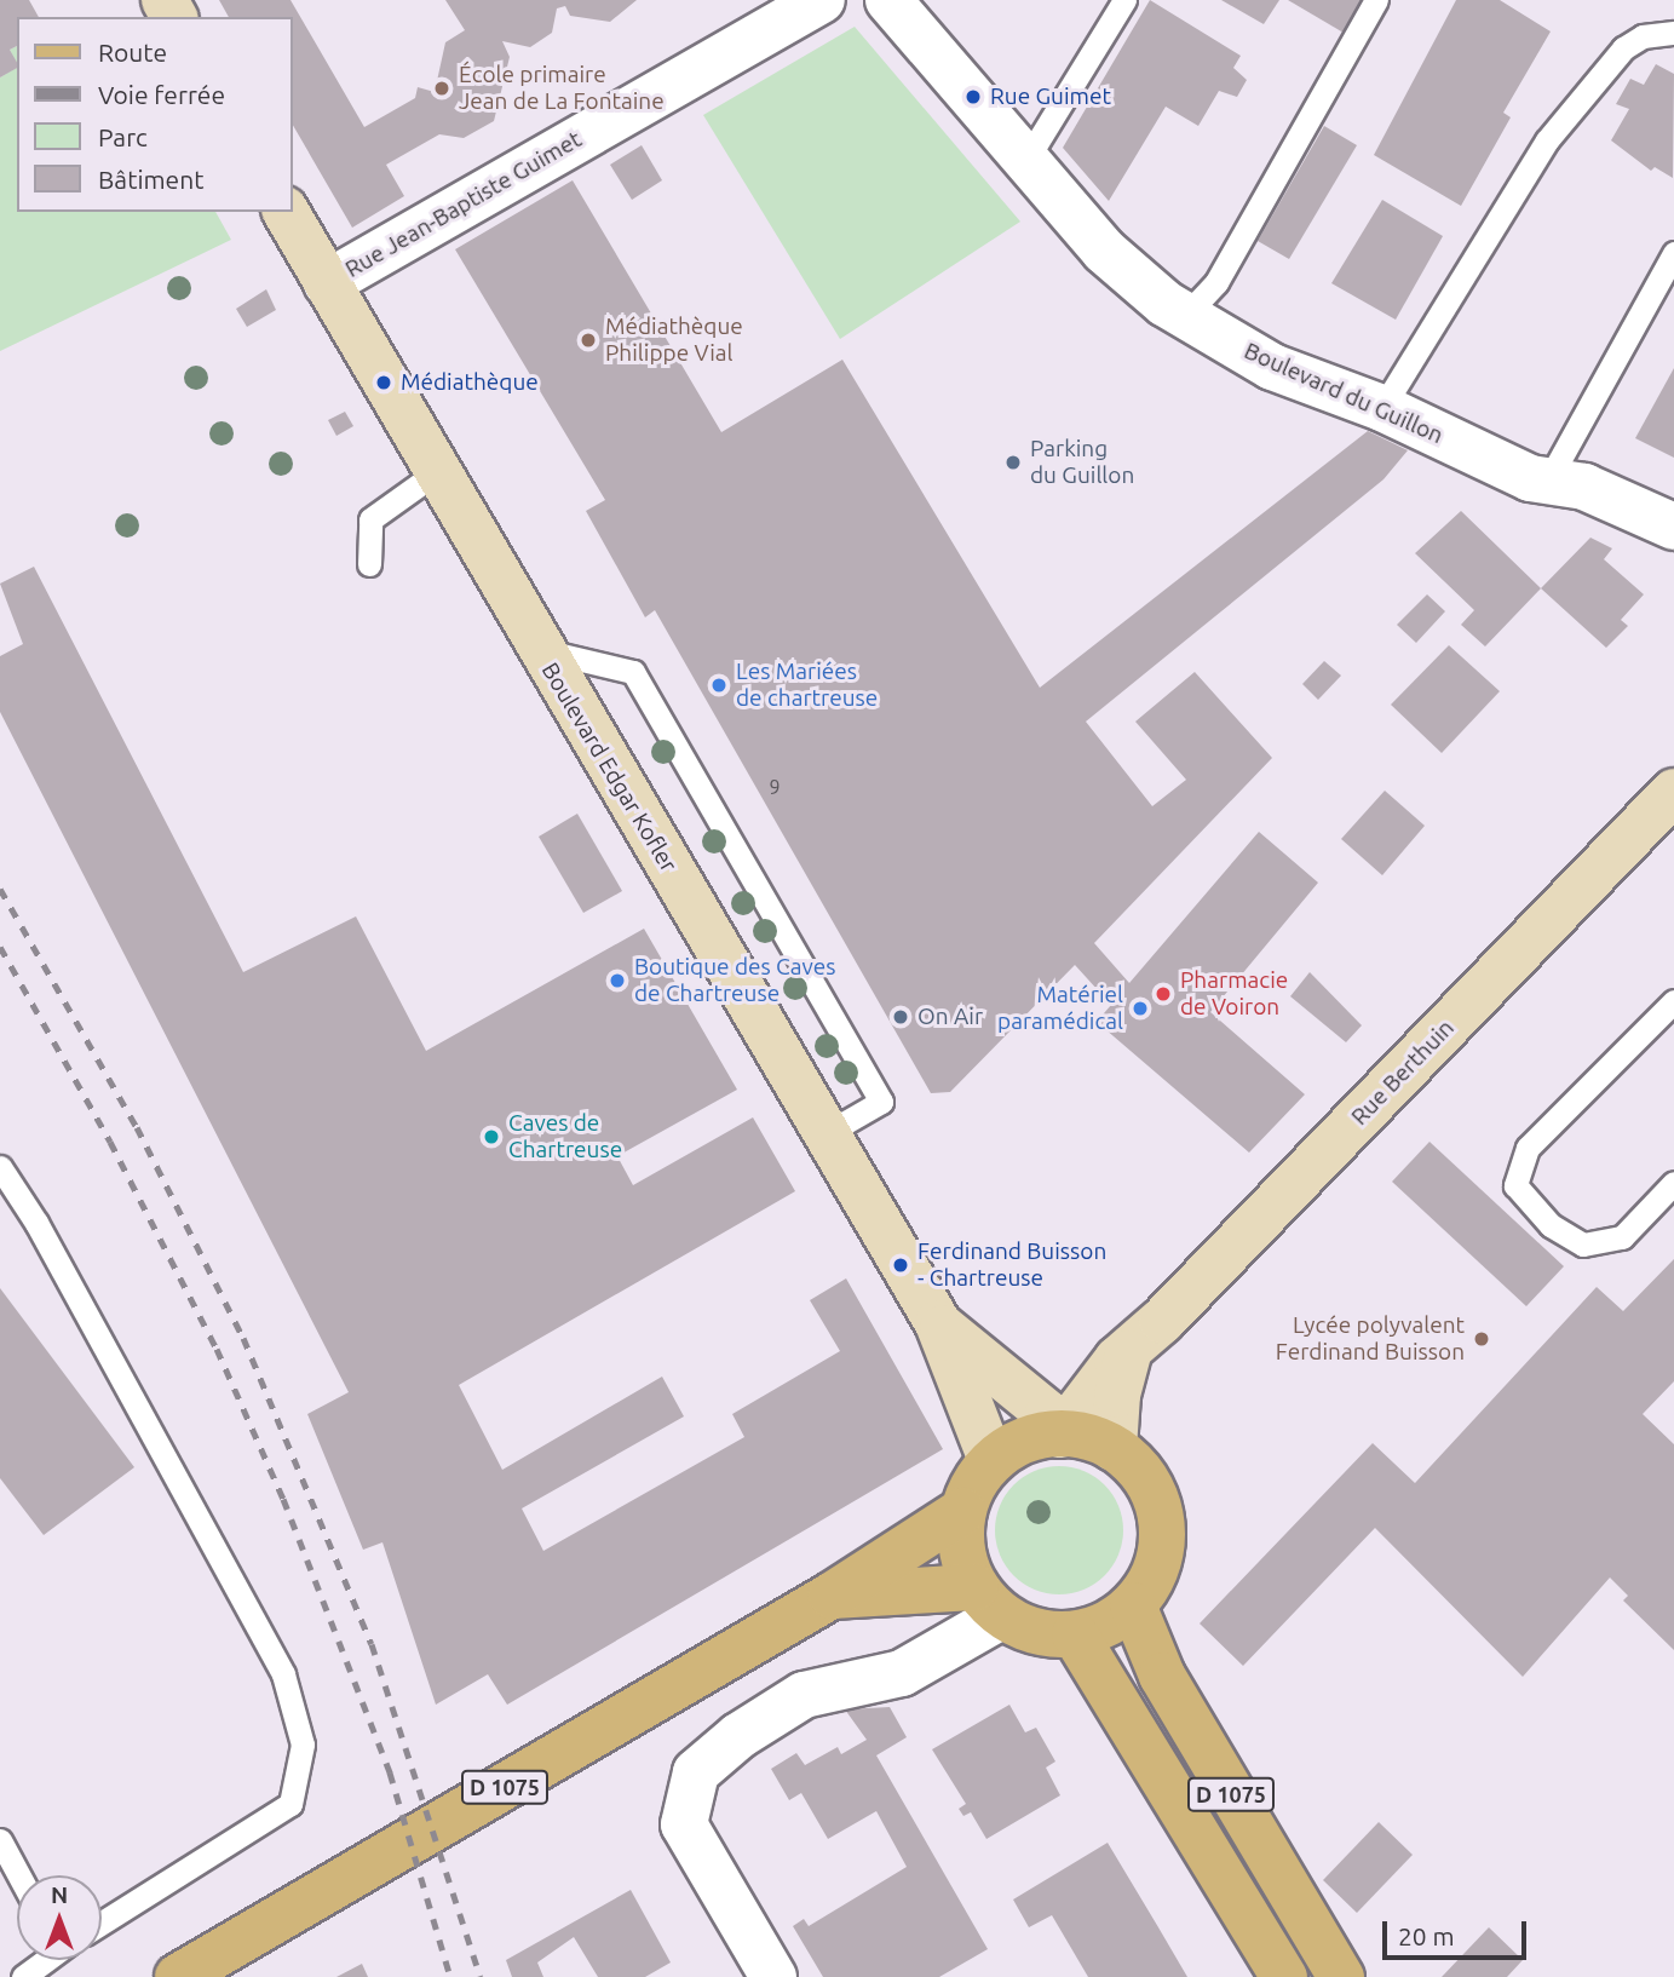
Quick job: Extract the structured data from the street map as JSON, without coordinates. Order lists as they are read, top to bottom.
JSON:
{
  "streets": {
    "main road": ["D 1075"],
    "street": [
      "Rue Jean-Baptiste Guimet",
      "Boulevard du Guillon",
      "Boulevard Edgar Kofler",
      "Rue Berthuin"
    ]
  },
  "crossings": [
    ["Rue Jean-Baptiste Guimet", "Boulevard Edgar Kofler"],
    ["Boulevard Edgar Kofler", "Rue Berthuin"],
    ["Boulevard Edgar Kofler", "D 1075"],
    ["Rue Berthuin", "D 1075"]
  ],
  "places": [
    "École primaire Jean de La Fontaine",
    "Rue Guimet",
    "Médiathèque Philippe Vial",
    "Médiathèque",
    "Parking du Guillon",
    "Les Mariées de chartreuse",
    "Boutique des Caves de Chartreuse",
    "Pharmacie de Voiron",
    "Matériel paramédical",
    "On Air",
    "Caves de Chartreuse",
    "Ferdinand Buisson - Chartreuse",
    "Lycée polyvalent Ferdinand Buisson"
  ],
  "house_numbers": ["9"],
  "legend": [
    "Route",
    "Voie ferrée",
    "Parc",
    "Bâtiment"
  ],
  "scale_bar": "20 m",
  "north": "top"
}
